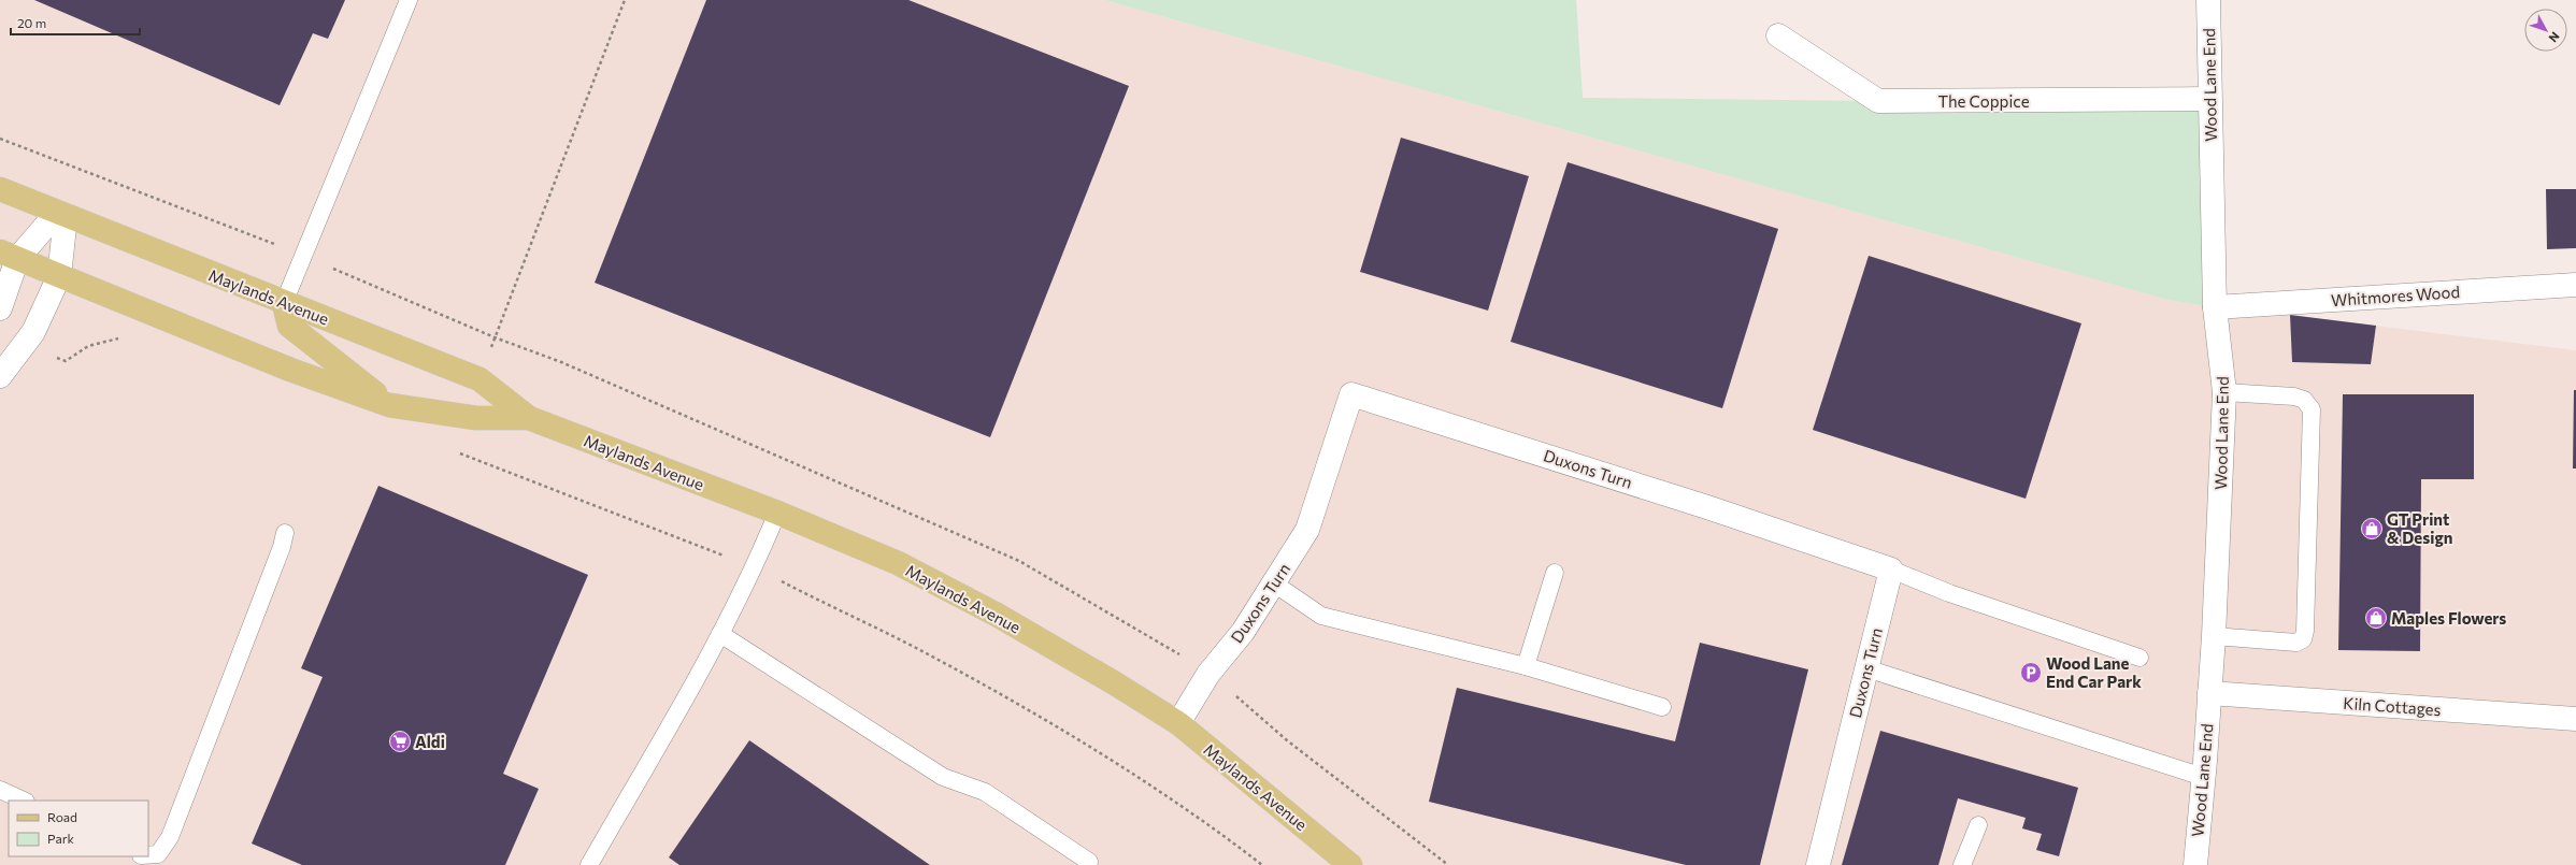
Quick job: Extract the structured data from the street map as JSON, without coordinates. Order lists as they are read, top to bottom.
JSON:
{
  "streets": {
    "main road": ["Maylands Avenue"],
    "street": [
      "Wood Lane End",
      "The Coppice",
      "Whitmores Wood",
      "Duxons Turn",
      "Kiln Cottages"
    ]
  },
  "crossings": [
    ["Wood Lane End", "The Coppice"],
    ["Wood Lane End", "Whitmores Wood"],
    ["Wood Lane End", "Kiln Cottages"],
    ["Maylands Avenue", "Duxons Turn"]
  ],
  "places": {
    "shop": ["GT Print & Design", "Maples Flowers"],
    "parking": ["Wood Lane End Car Park"],
    "supermarket": ["Aldi"]
  },
  "legend": ["Road", "Park"],
  "scale_bar": "20 m",
  "north": "bottom right"
}
